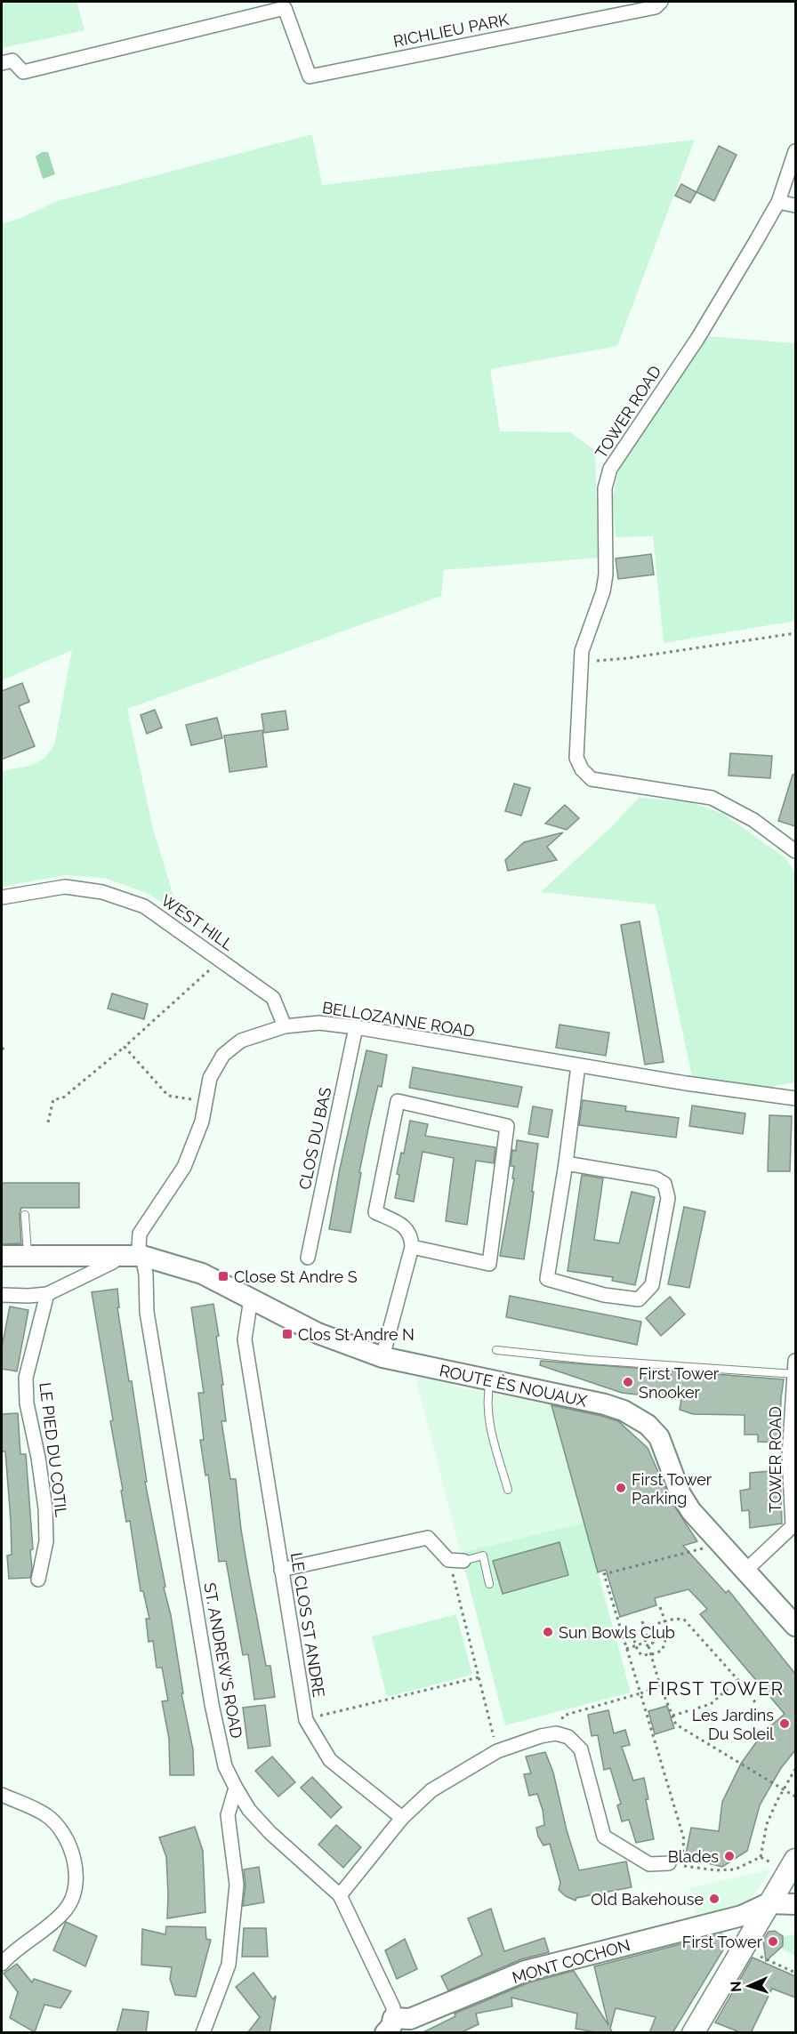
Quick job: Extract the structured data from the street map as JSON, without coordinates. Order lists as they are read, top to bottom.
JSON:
{
  "streets": {
    "street": [
      "RICHLIEU PARK",
      "TOWER ROAD",
      "WEST HILL",
      "BELLOZANNE ROAD",
      "CLOS DU BAS",
      "ROUTE ÈS NOUAUX",
      "LE PIED DU COTIL",
      "LE CLOS ST ANDRE",
      "ST. ANDREW'S ROAD",
      "MONT COCHON"
    ]
  },
  "crossings": [
    ["TOWER ROAD", "ROUTE ÈS NOUAUX"],
    ["WEST HILL", "BELLOZANNE ROAD"],
    ["BELLOZANNE ROAD", "CLOS DU BAS"],
    ["BELLOZANNE ROAD", "ROUTE ÈS NOUAUX"],
    ["BELLOZANNE ROAD", "ST. ANDREW'S ROAD"],
    ["ROUTE ÈS NOUAUX", "LE CLOS ST ANDRE"],
    ["ROUTE ÈS NOUAUX", "ST. ANDREW'S ROAD"],
    ["ST. ANDREW'S ROAD", "MONT COCHON"]
  ],
  "districts": ["FIRST TOWER"],
  "places": {
    "transit": ["Close St Andre S", "Clos St Andre N"],
    "other": [
      "First Tower Snooker",
      "First Tower Parking",
      "Sun Bowls Club",
      "Les Jardins Du Soleil",
      "Blades",
      "Old Bakehouse",
      "First Tower"
    ]
  },
  "north": "left"
}
